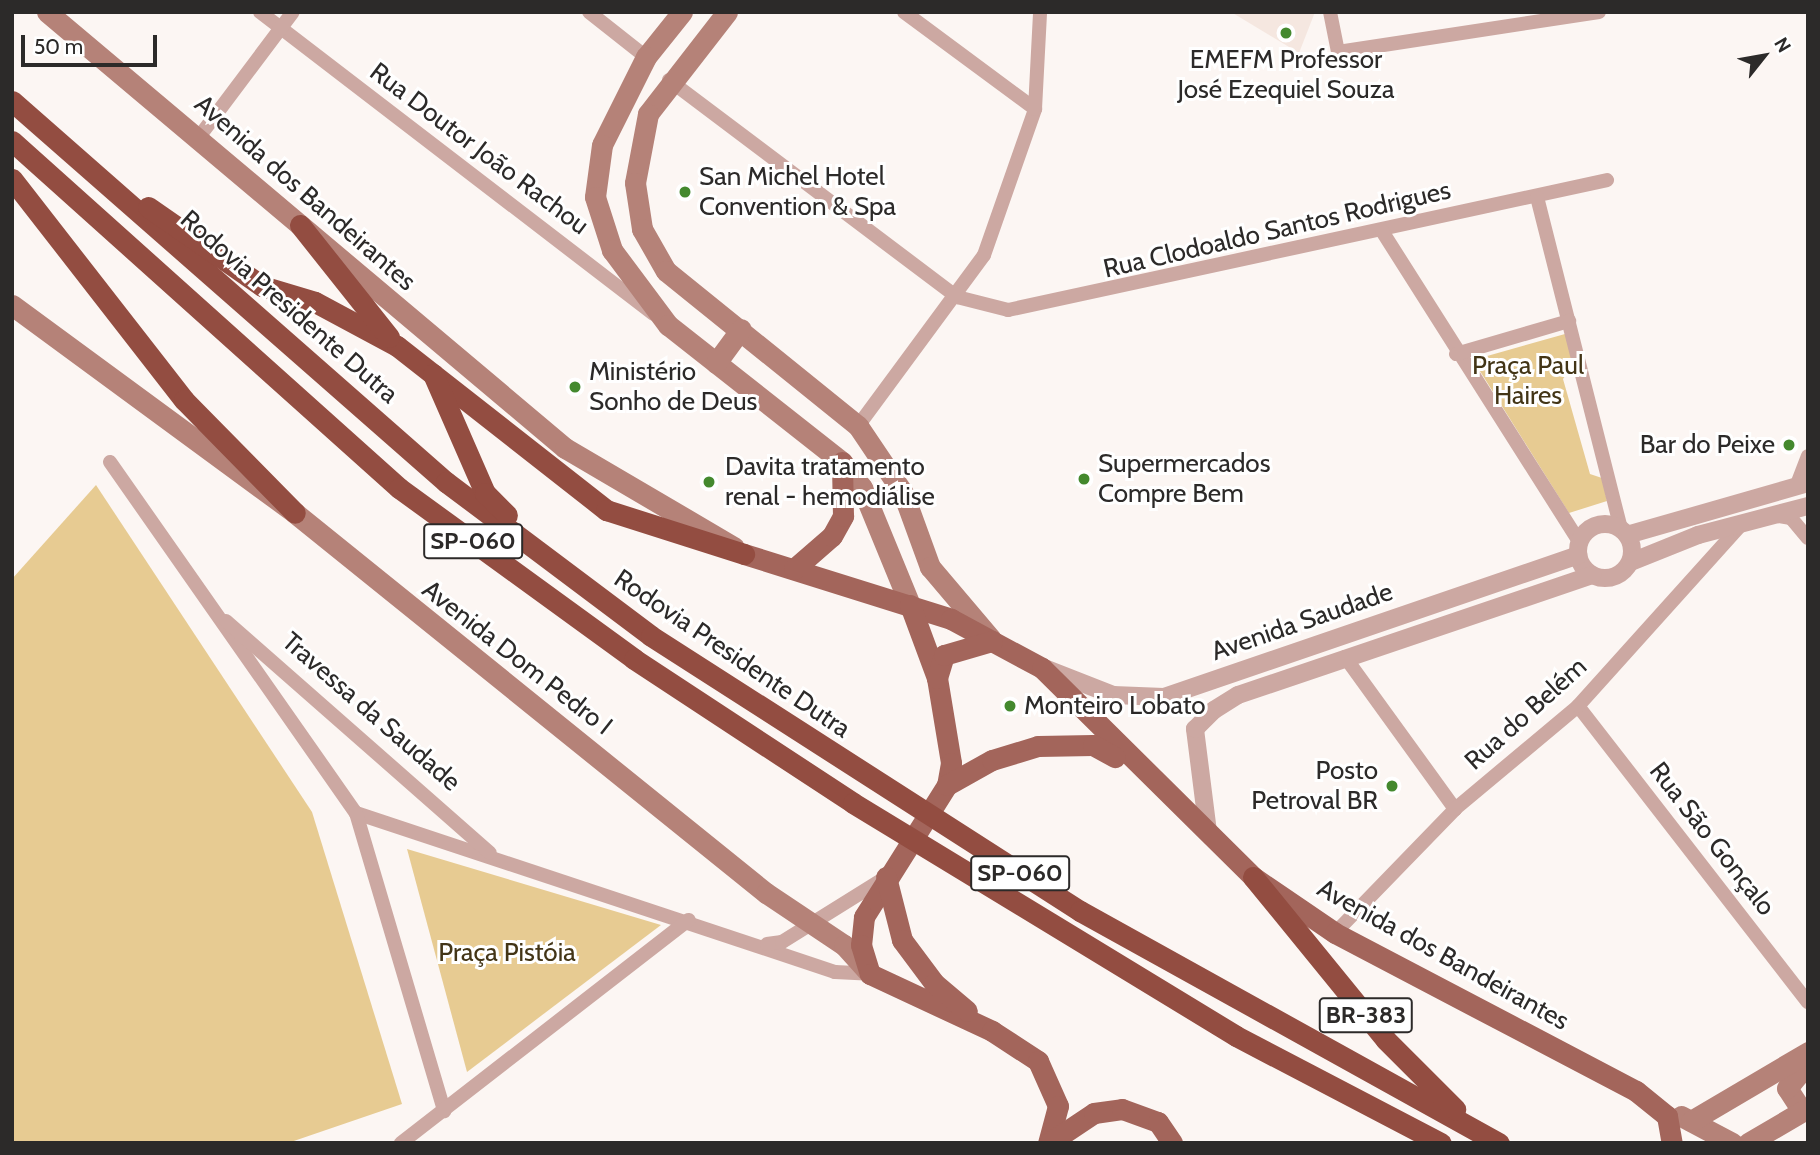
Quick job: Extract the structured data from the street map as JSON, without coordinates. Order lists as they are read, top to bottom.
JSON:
{
  "streets": {
    "highway": ["Rodovia Presidente Dutra", "SP-060", "BR-383"],
    "main road": ["Avenida dos Bandeirantes", "Avenida Dom Pedro I"],
    "street": [
      "Rua Doutor João Rachou",
      "Rua Clodoaldo Santos Rodrigues",
      "Avenida Saudade",
      "Travessa da Saudade",
      "Rua do Belém",
      "Rua São Gonçalo"
    ]
  },
  "crossings": [
    ["Avenida dos Bandeirantes", "Avenida Saudade"],
    ["Avenida dos Bandeirantes", "Rua do Belém"],
    ["Avenida dos Bandeirantes", "BR-383"],
    ["Rodovia Presidente Dutra", "BR-383"],
    ["Avenida Saudade", "Rua do Belém"],
    ["Avenida Dom Pedro I", "Travessa da Saudade"],
    ["Rua do Belém", "Rua São Gonçalo"]
  ],
  "parks": ["Praça Paul Haires", "Praça Pistóia"],
  "places": [
    "EMEFM Professor José Ezequiel Souza",
    "San Michel Hotel Convention & Spa",
    "Ministério Sonho de Deus",
    "Bar do Peixe",
    "Supermercados Compre Bem",
    "Davita tratamento renal - hemodiálise",
    "Monteiro Lobato",
    "Posto Petroval BR"
  ],
  "scale_bar": "50 m",
  "north": "top right"
}
